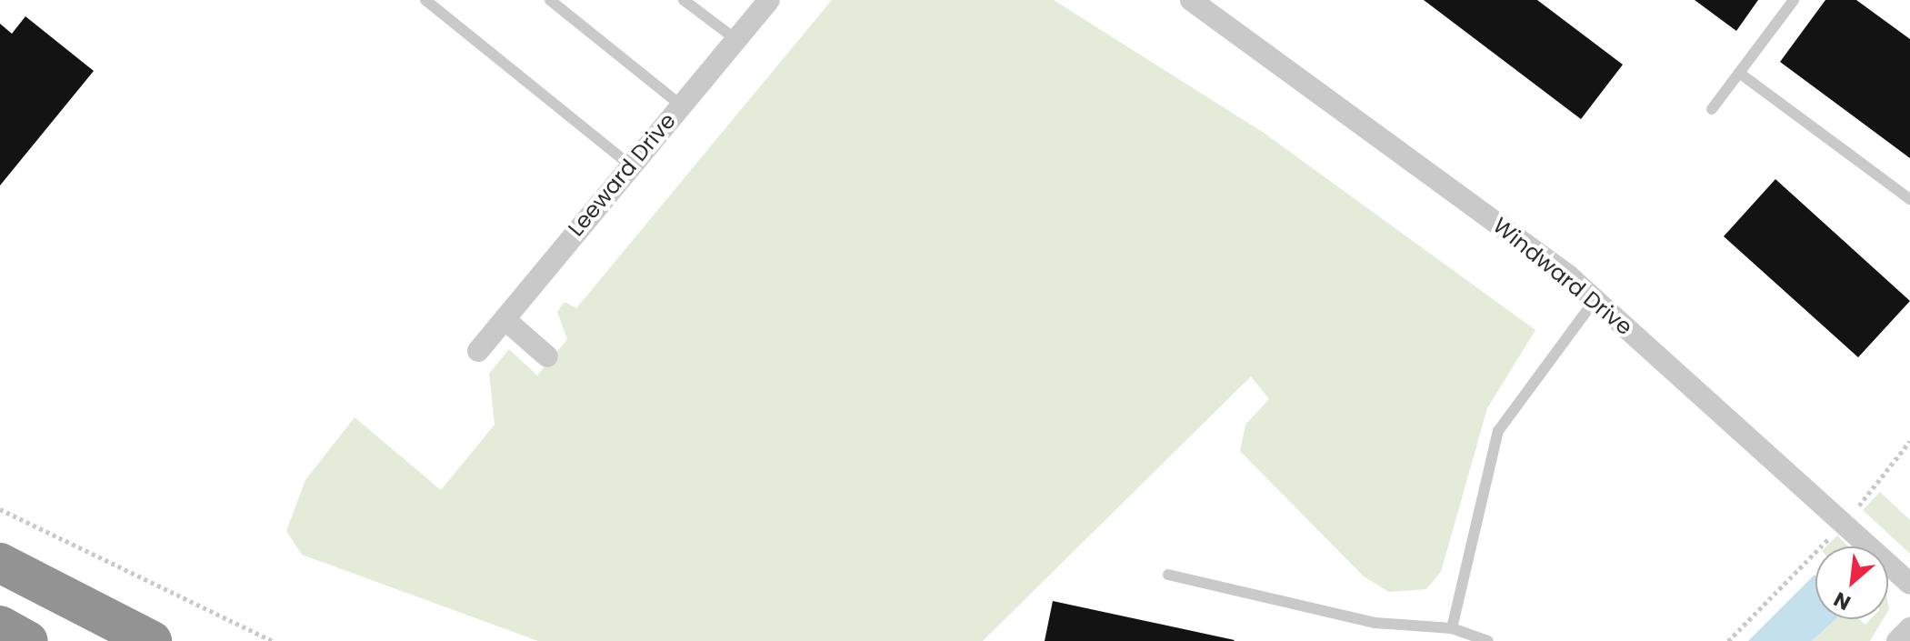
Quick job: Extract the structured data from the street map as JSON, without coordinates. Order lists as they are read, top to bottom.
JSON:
{
  "streets": {
    "street": ["Leeward Drive", "Windward Drive"]
  },
  "north": "bottom left"
}
